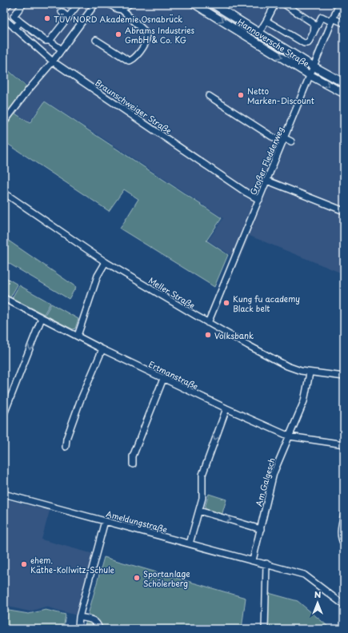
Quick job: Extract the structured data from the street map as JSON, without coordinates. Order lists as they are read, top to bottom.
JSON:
{
  "streets": {
    "main road": ["Hannoversche Straße"],
    "street": [
      "Braunschweiger Straße",
      "Großer Fledderweg",
      "Meller Straße",
      "Ertmanstraße",
      "Am Galgesch",
      "Ameldungstraße"
    ]
  },
  "crossings": [
    ["Hannoversche Straße", "Großer Fledderweg"],
    ["Braunschweiger Straße", "Großer Fledderweg"],
    ["Großer Fledderweg", "Meller Straße"],
    ["Meller Straße", "Am Galgesch"],
    ["Ertmanstraße", "Am Galgesch"],
    ["Am Galgesch", "Ameldungstraße"]
  ],
  "places": [
    "TÜV NORD Akademie Osnabrück",
    "Abrams Industries GmbH & Co. KG",
    "Netto Marken-Discount",
    "Kung fu academy Black belt",
    "Volksbank",
    "ehem. Käthe-Kollwitz-Schule",
    "Sportanlage Schölerberg"
  ],
  "north": "top"
}
